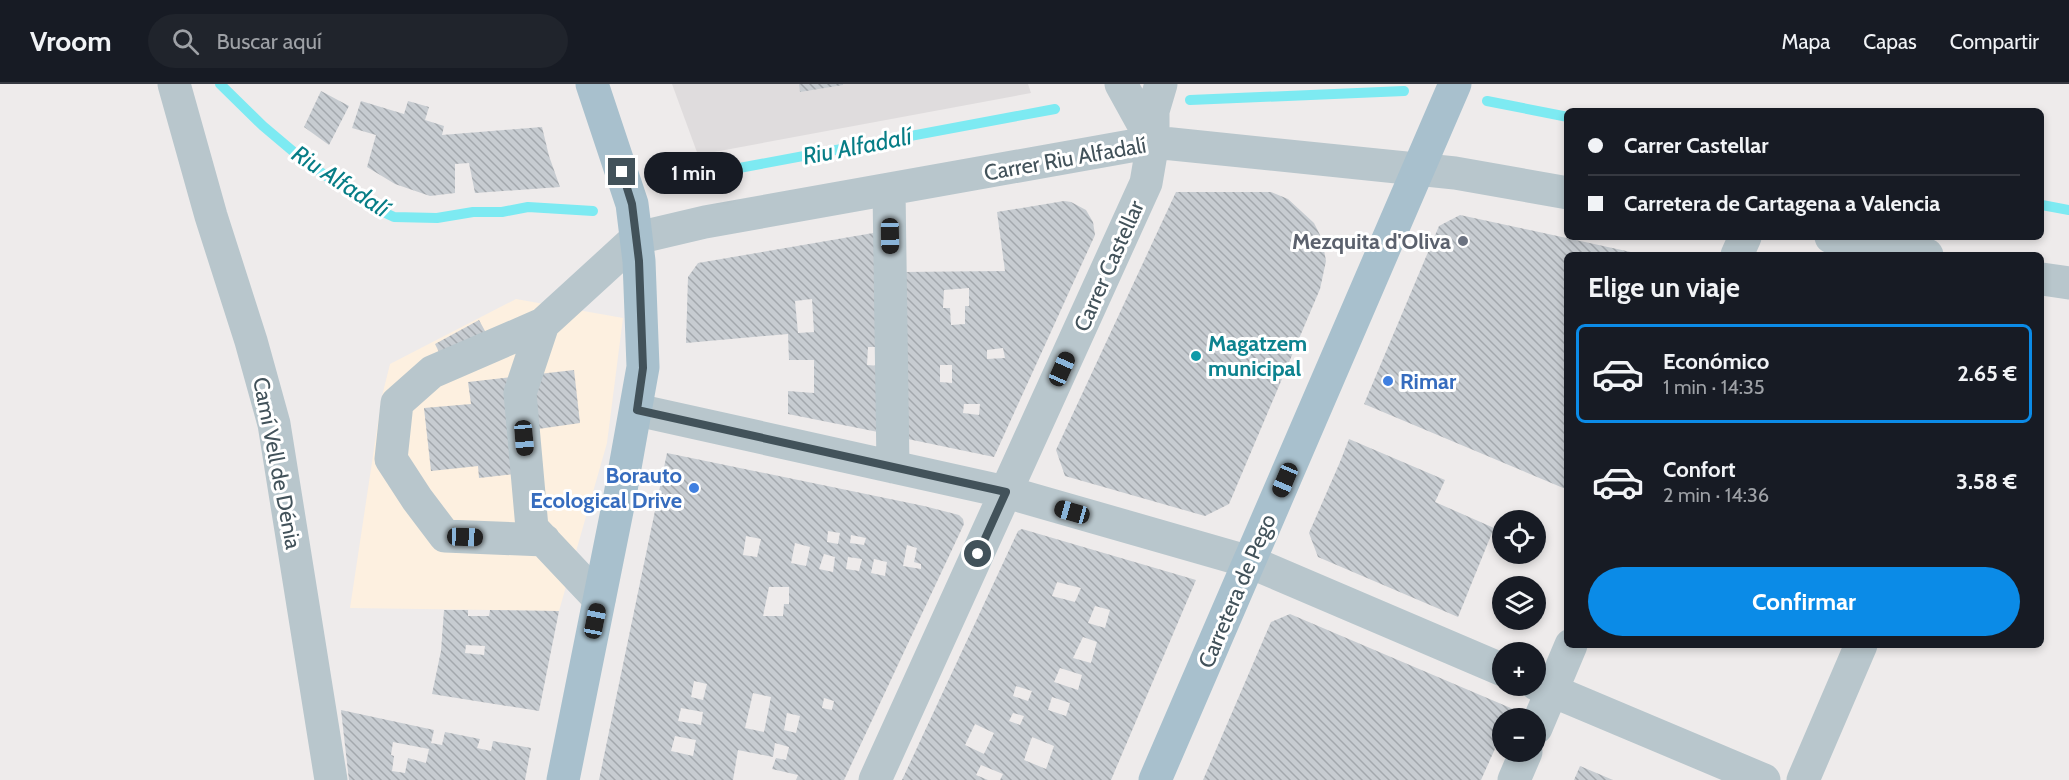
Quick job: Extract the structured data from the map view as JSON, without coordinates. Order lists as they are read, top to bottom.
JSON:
{
  "streets": {
    "main road": ["Carretera de Pego"],
    "street": ["Carrer Riu Alfadalí", "Carrer Castellar", "Camí Vell de Dénia"]
  },
  "crossings": [
    ["Carrer Riu Alfadalí", "Carrer Castellar"],
    ["Carrer Riu Alfadalí", "Carretera de Pego"]
  ],
  "water": ["Riu Alfadalí"],
  "places": [
    "Mezquita d'Oliva",
    "Magatzem municipal",
    "Rimar",
    "Borauto Ecological Drive"
  ],
  "page": {
    "header": "Vroom",
    "search": "Buscar aquí",
    "nav": ["Mapa", "Capas", "Compartir"],
    "banner": ["Carrer Castellar", "Carretera de Cartagena a Valencia"],
    "bubble": "1 min",
    "heading": "Elige un viaje",
    "list": [
      {
        "name": "Económico",
        "note": "1 min · 14:35",
        "value": "2.65 €"
      },
      {
        "name": "Confort",
        "note": "2 min · 14:36",
        "value": "3.58 €"
      }
    ],
    "map_buttons": ["+", "−"],
    "buttons": "Confirmar"
  }
}
